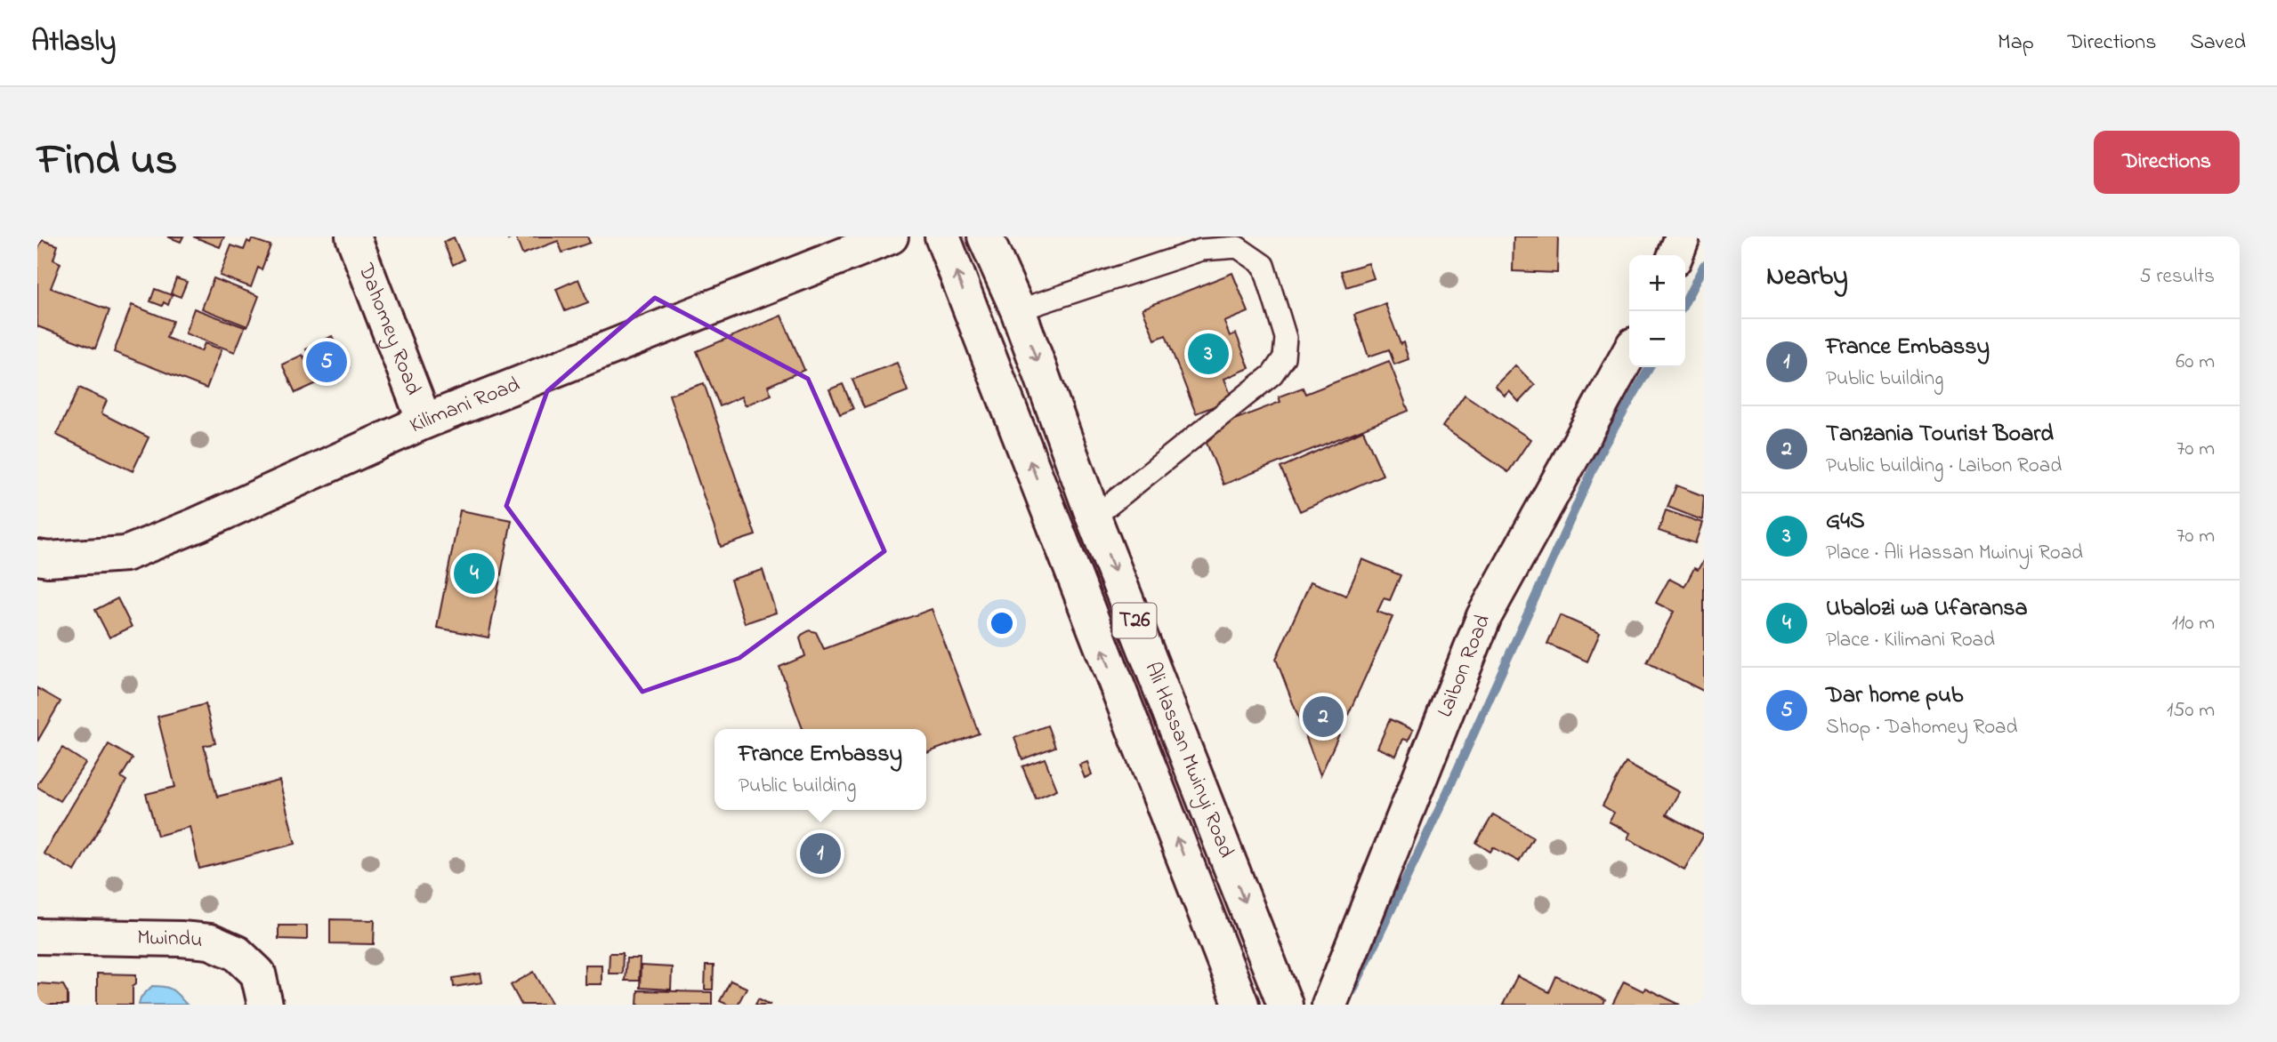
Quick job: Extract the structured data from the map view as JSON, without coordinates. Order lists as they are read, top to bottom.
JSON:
{
  "streets": {
    "main road": [
      "Dahomey Road",
      "Kilimani Road",
      "T26",
      "Laibon Road",
      "Ali Hassan Mwinyi Road",
      "Mwindu"
    ]
  },
  "crossings": [
    ["Dahomey Road", "Kilimani Road"]
  ],
  "page": {
    "header": "Atlasly",
    "nav": ["Map", "Directions", "Saved"],
    "title": "Find us",
    "buttons": "Directions",
    "heading": ["Nearby", "5 results"],
    "map_buttons": ["+", "−"],
    "list": [
      {
        "mark": "1",
        "name": "France Embassy",
        "note": "Public building",
        "value": "60 m"
      },
      {
        "mark": "2",
        "name": "Tanzania Tourist Board",
        "note": "Public building · Laibon Road",
        "value": "70 m"
      },
      {
        "mark": "3",
        "name": "G4S",
        "note": "Place · Ali Hassan Mwinyi Road",
        "value": "70 m"
      },
      {
        "mark": "4",
        "name": "Ubalozi wa Ufaransa",
        "note": "Place · Kilimani Road",
        "value": "110 m"
      },
      {
        "mark": "5",
        "name": "Dar home pub",
        "note": "Shop · Dahomey Road",
        "value": "150 m"
      }
    ],
    "pins": [
      "3",
      "5",
      "4",
      "2",
      "1"
    ],
    "popup": ["France Embassy", "Public building"]
  }
}
